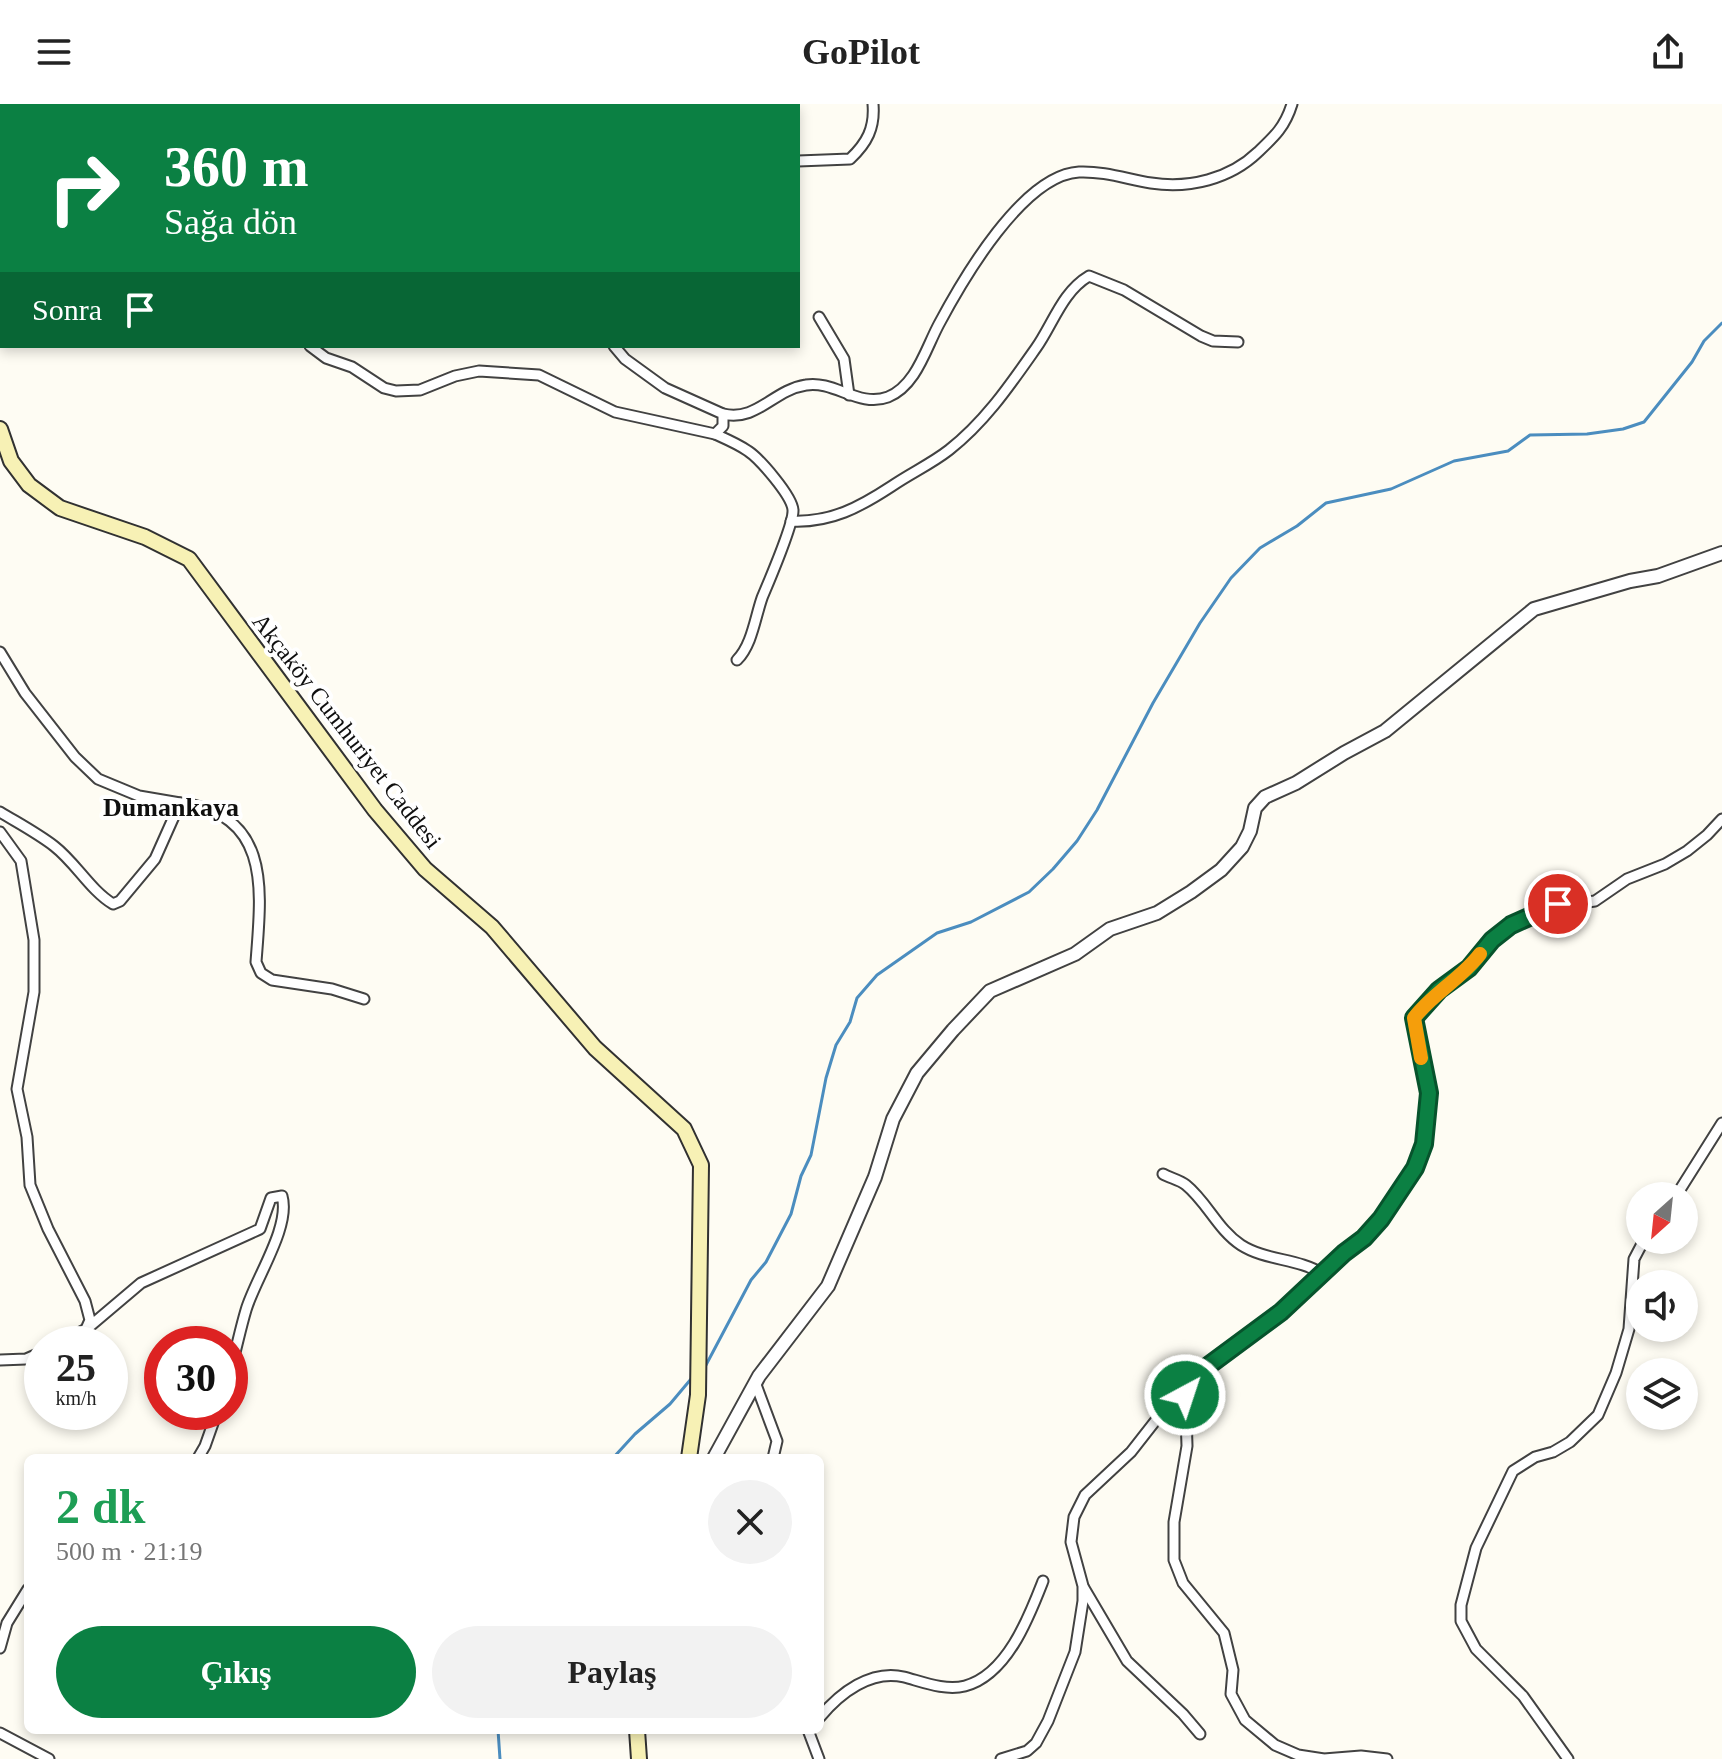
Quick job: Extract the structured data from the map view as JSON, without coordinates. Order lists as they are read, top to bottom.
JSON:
{
  "streets": {
    "main road": ["Akçaköy Cumhuriyet Caddesi"]
  },
  "districts": ["Dumankaya"],
  "north": "bottom left",
  "page": {
    "header": "GoPilot",
    "turn": ["360 m", "Sağa dön"],
    "then": "Sonra",
    "speed": "25 km/h",
    "limit": "30",
    "heading": ["2 dk", "500 m · 21:19"],
    "buttons": ["Çıkış", "Paylaş"]
  }
}
